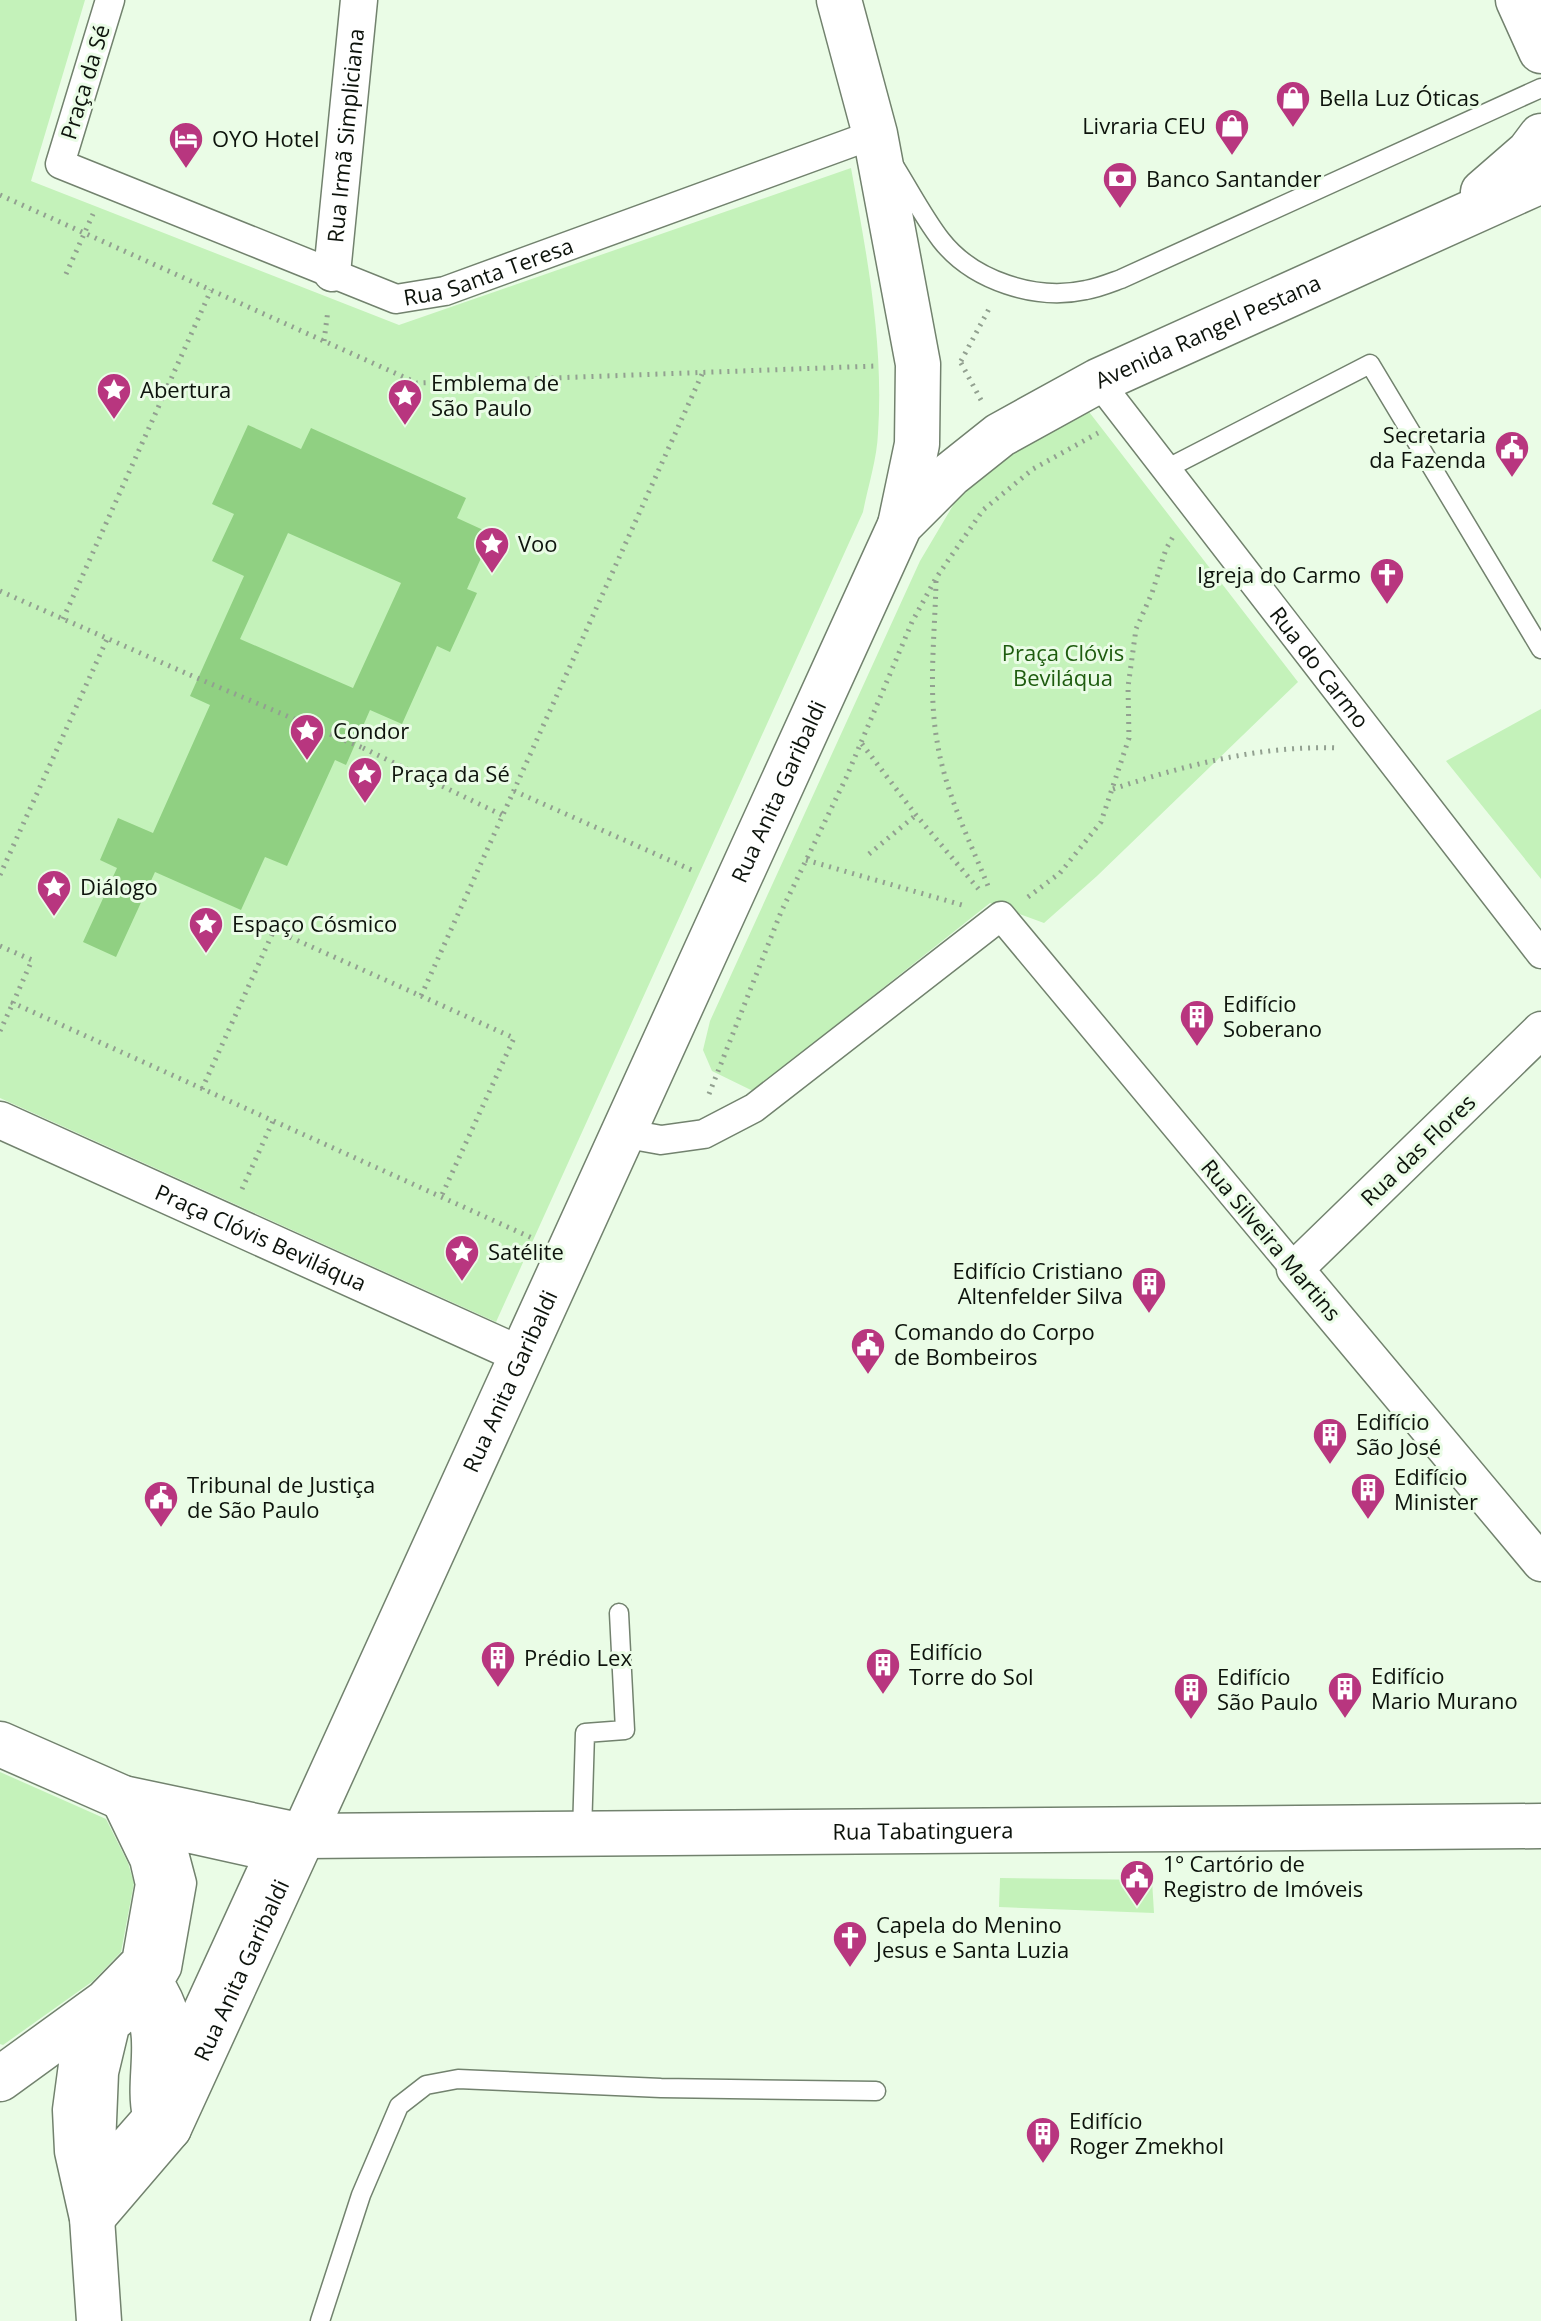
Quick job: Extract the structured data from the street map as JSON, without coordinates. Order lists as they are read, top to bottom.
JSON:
{
  "streets": {
    "main road": ["Avenida Rangel Pestana", "Rua Anita Garibaldi", "Rua Tabatinguera"],
    "street": [
      "Praça da Sé",
      "Rua Irmã Simpliciana",
      "Rua Santa Teresa",
      "Rua do Carmo",
      "Rua das Flores",
      "Praça Clóvis Beviláqua",
      "Rua Silveira Martins"
    ]
  },
  "crossings": [
    ["Praça da Sé", "Rua Santa Teresa"],
    ["Rua Irmã Simpliciana", "Rua Santa Teresa"],
    ["Avenida Rangel Pestana", "Rua do Carmo"],
    ["Avenida Rangel Pestana", "Rua Anita Garibaldi"],
    ["Rua Anita Garibaldi", "Praça Clóvis Beviláqua"],
    ["Rua Anita Garibaldi", "Rua Tabatinguera"],
    ["Rua das Flores", "Rua Silveira Martins"]
  ],
  "parks": ["Praça Clóvis Beviláqua"],
  "places": {
    "shop": ["Bella Luz Óticas", "Livraria CEU"],
    "hotel": ["OYO Hotel"],
    "bank": ["Banco Santander"],
    "place": [
      "Abertura",
      "Emblema de São Paulo",
      "Voo",
      "Condor",
      "Praça da Sé",
      "Diálogo",
      "Espaço Cósmico",
      "Satélite"
    ],
    "public building": [
      "Secretaria da Fazenda",
      "Comando do Corpo de Bombeiros",
      "Tribunal de Justiça de São Paulo",
      "1º Cartório de Registro de Imóveis"
    ],
    "church": ["Igreja do Carmo", "Capela do Menino Jesus e Santa Luzia"],
    "building": [
      "Edifício Soberano",
      "Edifício Cristiano Altenfelder Silva",
      "Edifício São José",
      "Edifício Minister",
      "Prédio Lex",
      "Edifício Torre do Sol",
      "Edifício Mario Murano",
      "Edifício São Paulo",
      "Edifício Roger Zmekhol"
    ]
  }
}
